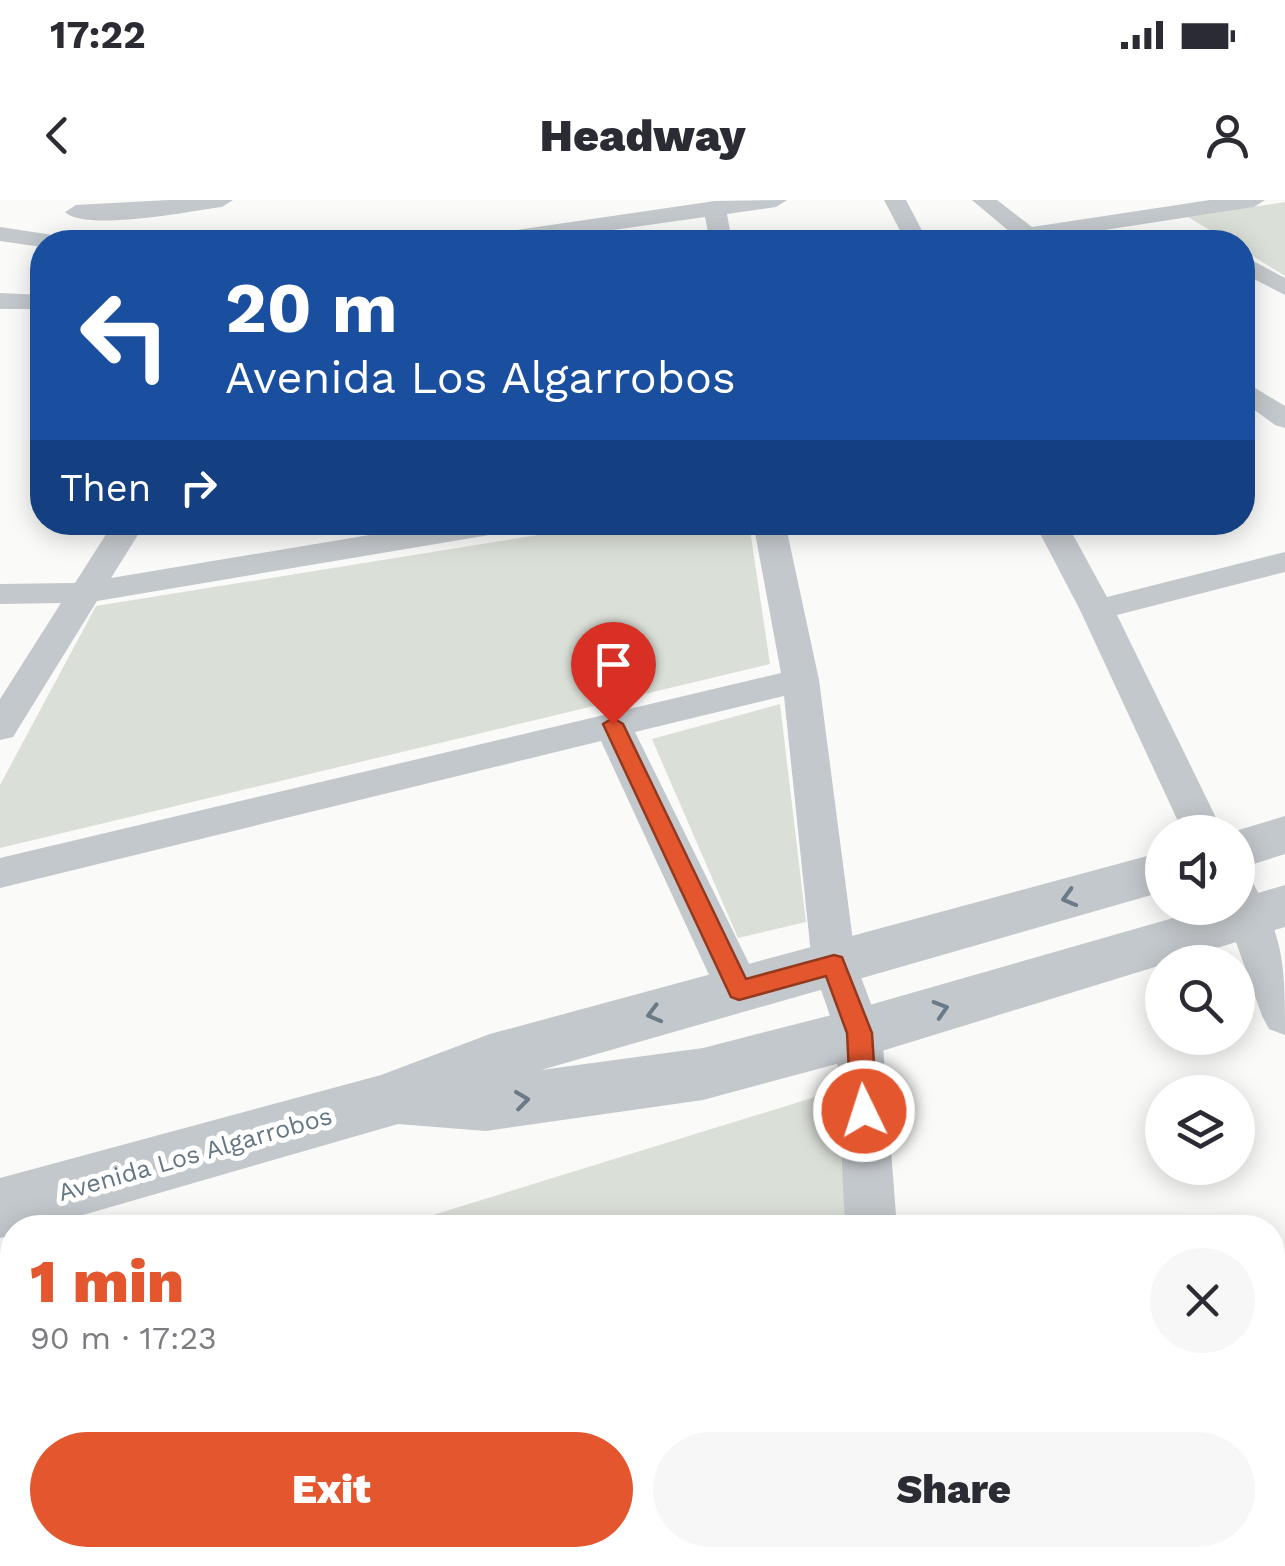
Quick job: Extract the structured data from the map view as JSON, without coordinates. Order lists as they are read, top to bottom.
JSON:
{
  "streets": {
    "street": ["Avenida Los Algarrobos"]
  },
  "page": {
    "status": "17:22",
    "header": "Headway",
    "turn": ["20 m", "Avenida Los Algarrobos"],
    "then": "Then",
    "heading": ["1 min", "90 m · 17:23"],
    "buttons": ["Exit", "Share"]
  }
}
